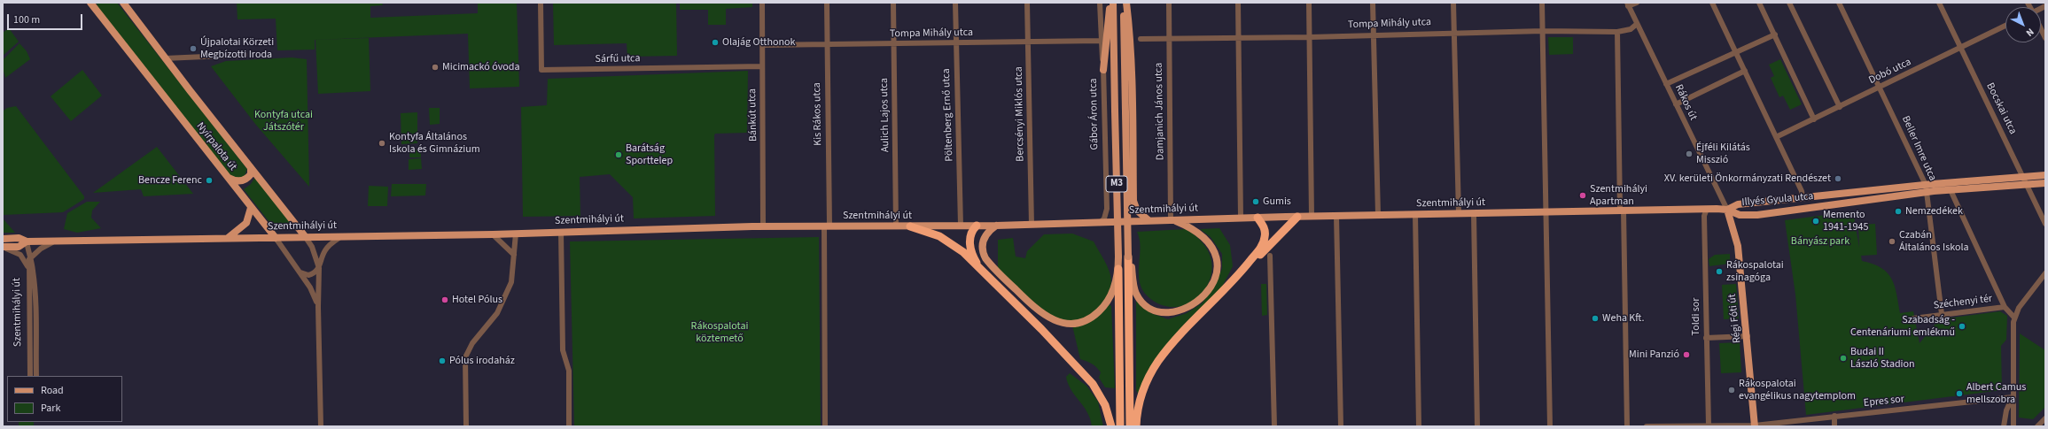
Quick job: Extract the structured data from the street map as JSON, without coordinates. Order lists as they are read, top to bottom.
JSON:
{
  "streets": {
    "highway": ["M3"],
    "main road": [
      "Nyírpalota út",
      "Illyés Gyula utca",
      "Szentmihályi út",
      "Régi Fóti út"
    ],
    "street": [
      "Tompa Mihály utca",
      "Sárfű utca",
      "Dobó utca",
      "Rákos út",
      "Bocskai utca",
      "Damjanich János utca",
      "Kis Rákos utca",
      "Bercsényi Miklós utca",
      "Gábor Áron utca",
      "Bánkút utca",
      "Aulich Lajos utca",
      "Pöltenberg Ernő utca",
      "Beller Imre utca",
      "Széchenyi tér",
      "Toldi sor",
      "Epres sor"
    ]
  },
  "crossings": [
    ["Tompa Mihály utca", "Rákos út"],
    ["Tompa Mihály utca", "Damjanich János utca"],
    ["Tompa Mihály utca", "Kis Rákos utca"],
    ["Tompa Mihály utca", "Bercsényi Miklós utca"],
    ["Tompa Mihály utca", "Gábor Áron utca"],
    ["Tompa Mihály utca", "Bánkút utca"],
    ["Tompa Mihály utca", "Aulich Lajos utca"],
    ["Tompa Mihály utca", "Pöltenberg Ernő utca"],
    ["Sárfű utca", "Bánkút utca"],
    ["Dobó utca", "Bocskai utca"],
    ["Dobó utca", "Beller Imre utca"],
    ["Rákos út", "Illyés Gyula utca"],
    ["Rákos út", "Szentmihályi út"],
    ["Rákos út", "Régi Fóti út"],
    ["Bocskai utca", "Illyés Gyula utca"],
    ["Damjanich János utca", "Szentmihályi út"],
    ["Kis Rákos utca", "Szentmihályi út"],
    ["Bercsényi Miklós utca", "Szentmihályi út"],
    ["Gábor Áron utca", "Szentmihályi út"],
    ["Bánkút utca", "Szentmihályi út"],
    ["Aulich Lajos utca", "Szentmihályi út"],
    ["Pöltenberg Ernő utca", "Szentmihályi út"],
    ["Nyírpalota út", "Szentmihályi út"],
    ["Beller Imre utca", "Illyés Gyula utca"],
    ["Beller Imre utca", "Széchenyi tér"],
    ["Illyés Gyula utca", "Szentmihályi út"],
    ["Illyés Gyula utca", "Régi Fóti út"],
    ["Szentmihályi út", "Toldi sor"],
    ["Szentmihályi út", "Régi Fóti út"],
    ["Toldi sor", "Epres sor"],
    ["Régi Fóti út", "Epres sor"]
  ],
  "parks": ["Kontyfa utcai Játszótér", "Bányász park", "Rákospalotai köztemető"],
  "places": [
    "Olajág Otthonok",
    "Újpalotai Körzeti Megbízotti Iroda",
    "Micimackó óvoda",
    "Kontyfa Általános Iskola és Gimnázium",
    "Éjféli Kilátás Misszió",
    "Barátság Sporttelep",
    "XV. kerületi Önkormányzati Rendészet",
    "Bencze Ferenc",
    "Szentmihályi Apartman",
    "Gumis",
    "Nemzedékek",
    "Memento 1941-1945",
    "Czabán Általános Iskola",
    "Rákospalotai zsinagóga",
    "Hotel Pólus",
    "Weha Kft.",
    "Szabadság - Centenáriumi emlékmű",
    "Mini Panzió",
    "Budai II László Stadion",
    "Pólus irodaház",
    "Rákospalotai evangélikus nagytemplom",
    "Albert Camus mellszobra"
  ],
  "legend": ["Road", "Park"],
  "scale_bar": "100 m",
  "north": "bottom right"
}
